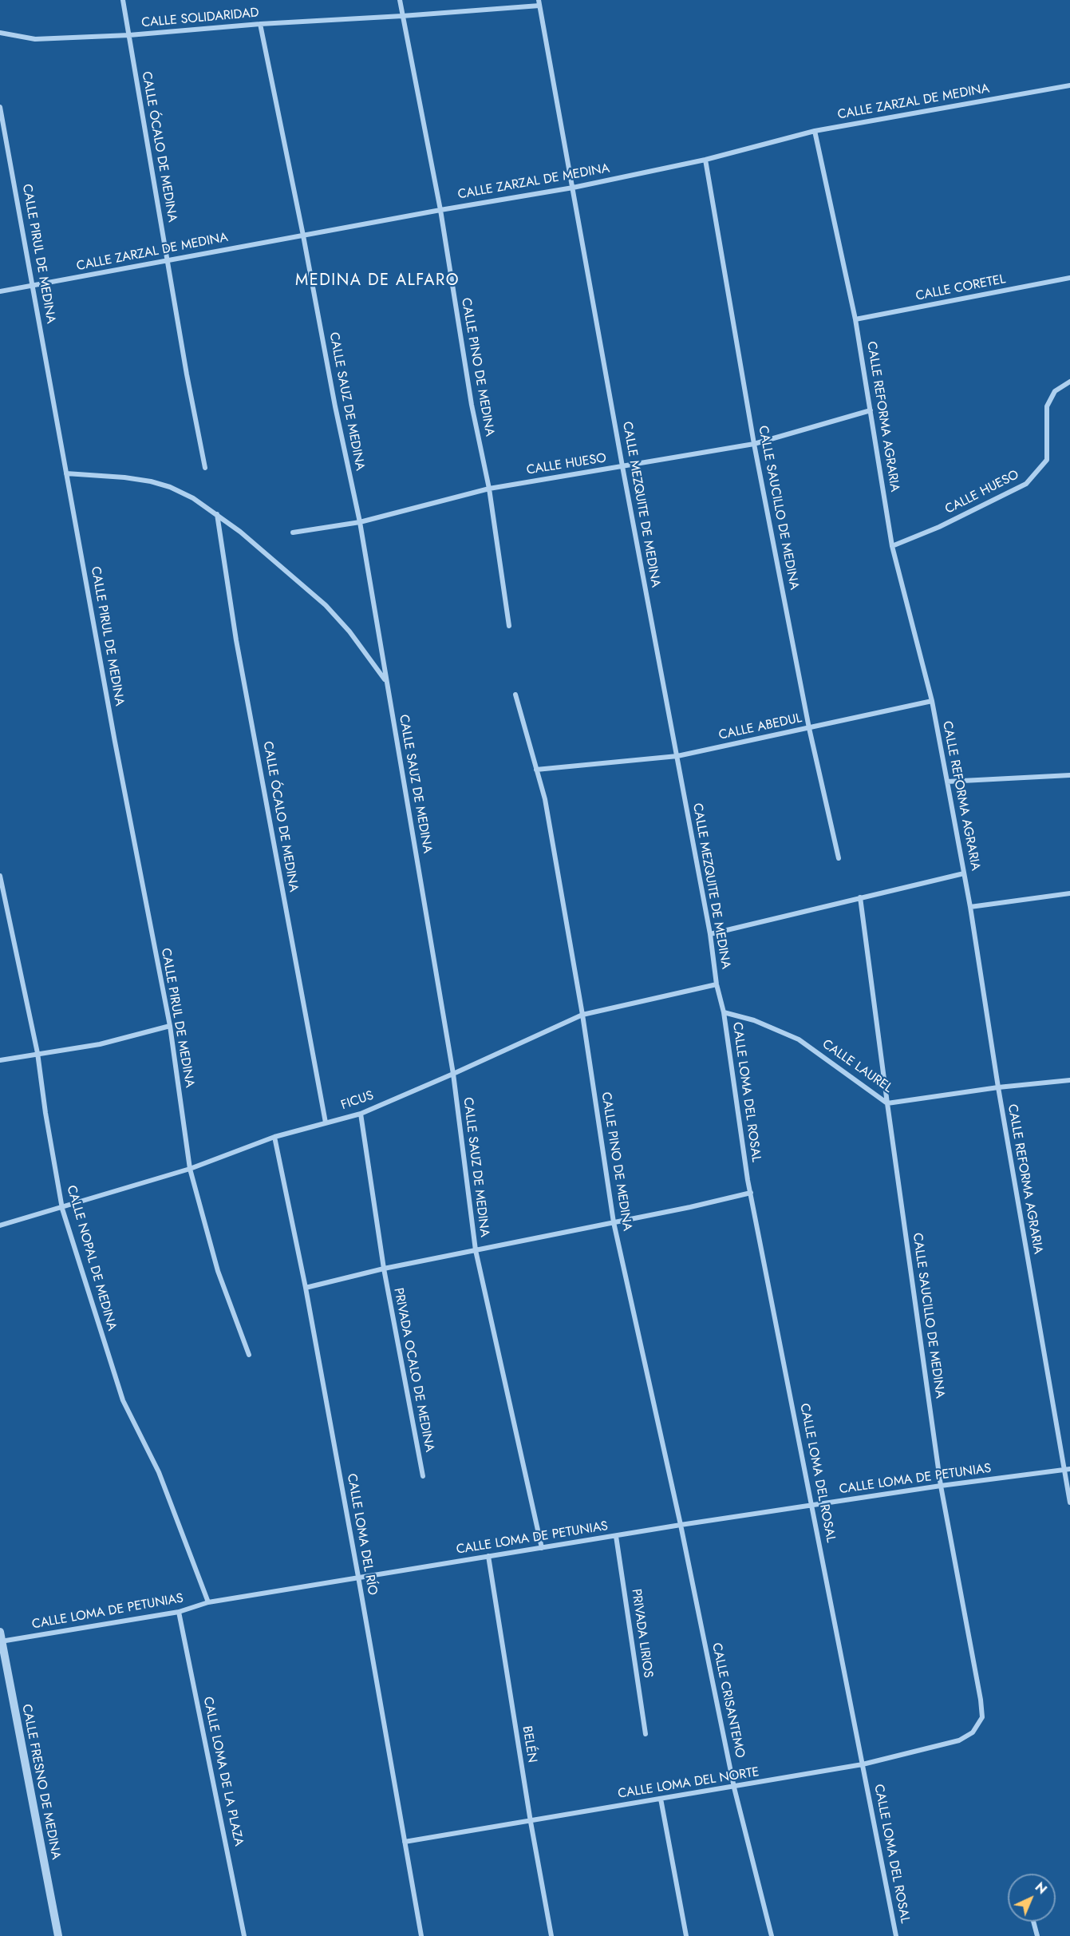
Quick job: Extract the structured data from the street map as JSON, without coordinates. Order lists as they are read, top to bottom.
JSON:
{
  "streets": {
    "street": [
      "CALLE SOLIDARIDAD",
      "CALLE ZARZAL DE MEDINA",
      "CALLE ÓCALO DE MEDINA",
      "CALLE PIRUL DE MEDINA",
      "CALLE CORETEL",
      "CALLE PINO DE MEDINA",
      "CALLE SAUZ DE MEDINA",
      "CALLE REFORMA AGRARIA",
      "CALLE HUESO",
      "CALLE MEZQUITE DE MEDINA",
      "CALLE SAUCILLO DE MEDINA",
      "CALLE ABEDUL",
      "CALLE LAUREL",
      "CALLE LOMA DEL ROSAL",
      "FICUS",
      "CALLE NOPAL DE MEDINA",
      "PRIVADA OCALO DE MEDINA",
      "CALLE LOMA DE PETUNIAS",
      "CALLE LOMA DEL RÍO",
      "PRIVADA LIRIOS",
      "CALLE CRISANTEMO",
      "BELÉN",
      "CALLE LOMA DE LA PLAZA",
      "CALLE FRESNO DE MEDINA",
      "CALLE LOMA DEL NORTE"
    ]
  },
  "crossings": [
    ["CALLE SOLIDARIDAD", "CALLE ÓCALO DE MEDINA"],
    ["CALLE SOLIDARIDAD", "CALLE PINO DE MEDINA"],
    ["CALLE SOLIDARIDAD", "CALLE SAUZ DE MEDINA"],
    ["CALLE SOLIDARIDAD", "CALLE MEZQUITE DE MEDINA"],
    ["CALLE ZARZAL DE MEDINA", "CALLE ÓCALO DE MEDINA"],
    ["CALLE ZARZAL DE MEDINA", "CALLE PIRUL DE MEDINA"],
    ["CALLE ZARZAL DE MEDINA", "CALLE PINO DE MEDINA"],
    ["CALLE ZARZAL DE MEDINA", "CALLE SAUZ DE MEDINA"],
    ["CALLE ZARZAL DE MEDINA", "CALLE REFORMA AGRARIA"],
    ["CALLE ZARZAL DE MEDINA", "CALLE MEZQUITE DE MEDINA"],
    ["CALLE ZARZAL DE MEDINA", "CALLE SAUCILLO DE MEDINA"],
    ["CALLE ÓCALO DE MEDINA", "FICUS"],
    ["CALLE PIRUL DE MEDINA", "FICUS"],
    ["CALLE CORETEL", "CALLE REFORMA AGRARIA"],
    ["CALLE PINO DE MEDINA", "CALLE HUESO"],
    ["CALLE PINO DE MEDINA", "CALLE ABEDUL"],
    ["CALLE PINO DE MEDINA", "FICUS"],
    ["CALLE PINO DE MEDINA", "CALLE LOMA DE PETUNIAS"],
    ["CALLE PINO DE MEDINA", "CALLE CRISANTEMO"],
    ["CALLE SAUZ DE MEDINA", "CALLE HUESO"],
    ["CALLE SAUZ DE MEDINA", "FICUS"],
    ["CALLE SAUZ DE MEDINA", "CALLE LOMA DE PETUNIAS"],
    ["CALLE REFORMA AGRARIA", "CALLE HUESO"],
    ["CALLE REFORMA AGRARIA", "CALLE ABEDUL"],
    ["CALLE REFORMA AGRARIA", "CALLE LAUREL"],
    ["CALLE REFORMA AGRARIA", "CALLE LOMA DE PETUNIAS"],
    ["CALLE HUESO", "CALLE MEZQUITE DE MEDINA"],
    ["CALLE HUESO", "CALLE SAUCILLO DE MEDINA"],
    ["CALLE MEZQUITE DE MEDINA", "CALLE ABEDUL"],
    ["CALLE MEZQUITE DE MEDINA", "CALLE LAUREL"],
    ["CALLE MEZQUITE DE MEDINA", "CALLE LOMA DEL ROSAL"],
    ["CALLE MEZQUITE DE MEDINA", "FICUS"],
    ["CALLE SAUCILLO DE MEDINA", "CALLE ABEDUL"],
    ["CALLE SAUCILLO DE MEDINA", "CALLE LAUREL"],
    ["CALLE SAUCILLO DE MEDINA", "CALLE LOMA DE PETUNIAS"],
    ["CALLE SAUCILLO DE MEDINA", "CALLE LOMA DEL NORTE"],
    ["CALLE LAUREL", "CALLE LOMA DEL ROSAL"],
    ["CALLE LOMA DEL ROSAL", "CALLE LOMA DE PETUNIAS"],
    ["CALLE LOMA DEL ROSAL", "CALLE LOMA DEL NORTE"],
    ["FICUS", "CALLE NOPAL DE MEDINA"],
    ["FICUS", "PRIVADA OCALO DE MEDINA"],
    ["FICUS", "CALLE LOMA DEL RÍO"],
    ["CALLE NOPAL DE MEDINA", "CALLE LOMA DE PETUNIAS"],
    ["CALLE LOMA DE PETUNIAS", "CALLE LOMA DEL RÍO"],
    ["CALLE LOMA DE PETUNIAS", "PRIVADA LIRIOS"],
    ["CALLE LOMA DE PETUNIAS", "CALLE CRISANTEMO"],
    ["CALLE LOMA DE PETUNIAS", "BELÉN"],
    ["CALLE LOMA DE PETUNIAS", "CALLE LOMA DE LA PLAZA"],
    ["CALLE LOMA DE PETUNIAS", "CALLE FRESNO DE MEDINA"],
    ["CALLE LOMA DEL RÍO", "CALLE LOMA DEL NORTE"],
    ["CALLE CRISANTEMO", "CALLE LOMA DEL NORTE"],
    ["BELÉN", "CALLE LOMA DEL NORTE"]
  ],
  "districts": ["MEDINA DE ALFARO"],
  "north": "top right"
}
